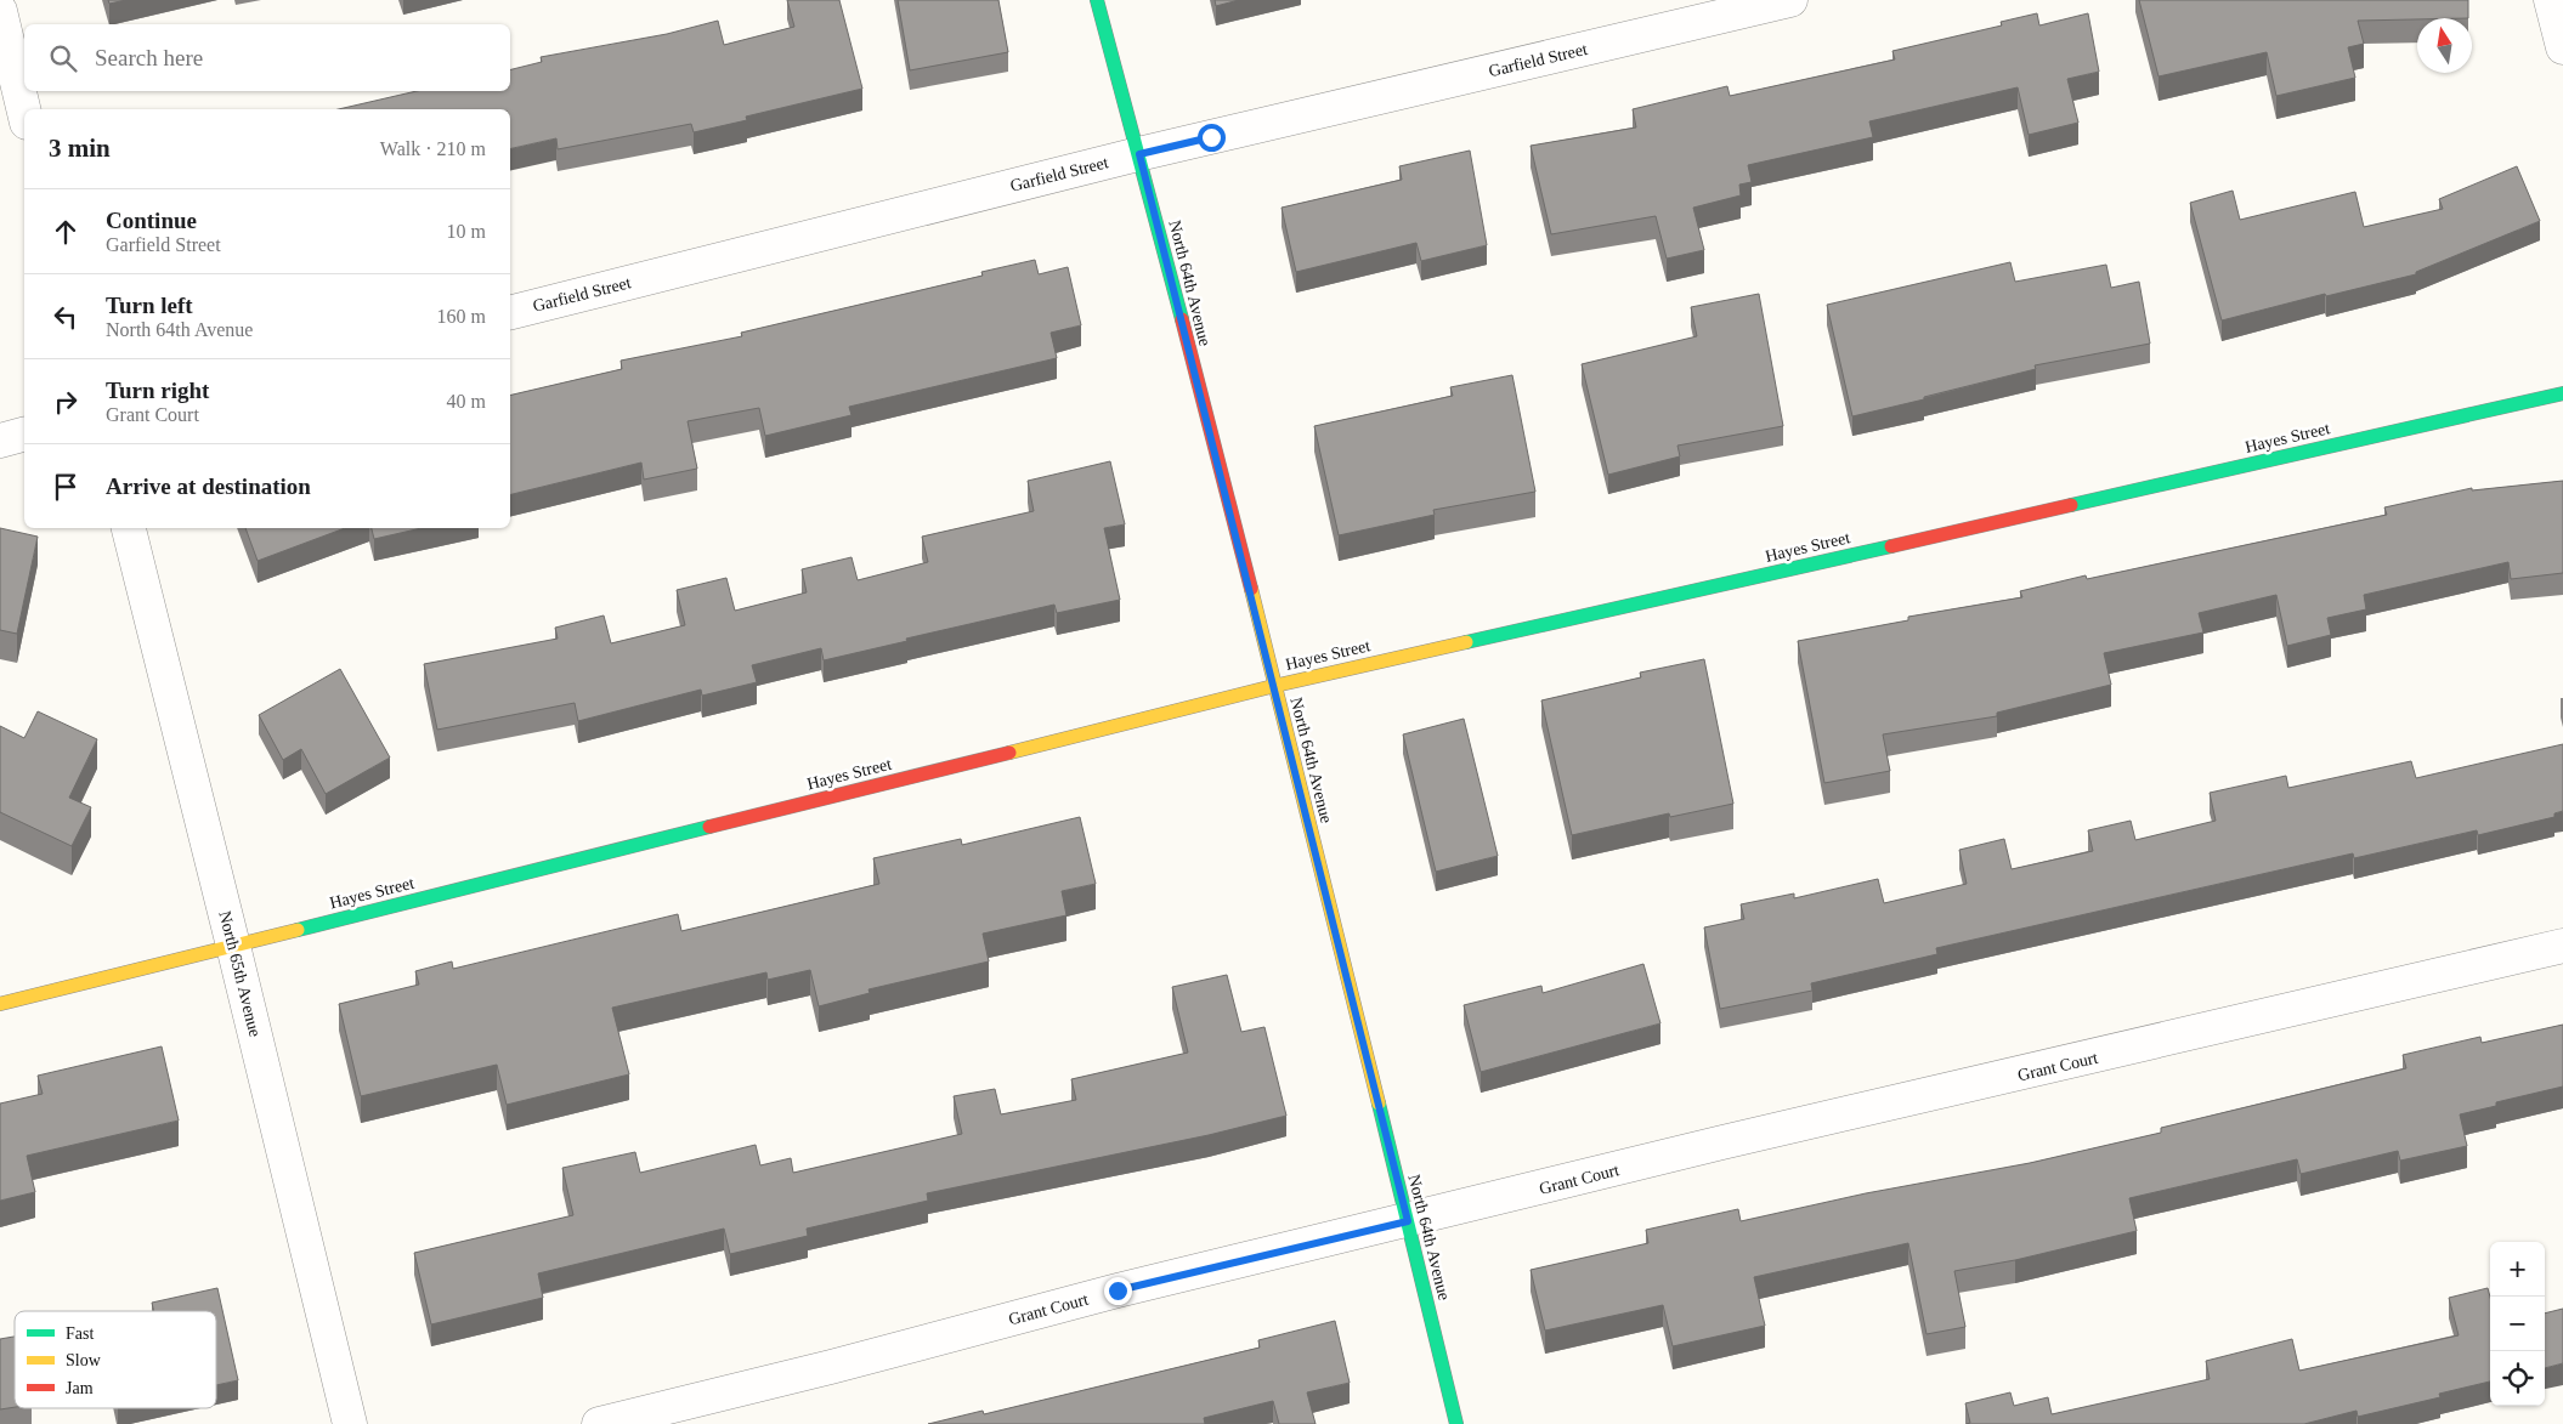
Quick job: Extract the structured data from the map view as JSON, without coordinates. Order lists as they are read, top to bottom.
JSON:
{
  "streets": {
    "street": [
      "Garfield Street",
      "North 64th Avenue",
      "Hayes Street",
      "North 65th Avenue",
      "Grant Court"
    ]
  },
  "crossings": [
    ["Garfield Street", "North 64th Avenue"],
    ["North 64th Avenue", "Hayes Street"],
    ["North 64th Avenue", "Grant Court"],
    ["Hayes Street", "North 65th Avenue"]
  ],
  "legend": ["Fast", "Slow", "Jam"],
  "north": "top",
  "page": {
    "search": "Search here",
    "heading": ["3 min", "Walk · 210 m"],
    "list": [
      ["Continue", "Garfield Street", "10 m"],
      ["Turn left", "North 64th Avenue", "160 m"],
      ["Turn right", "Grant Court", "40 m"],
      "Arrive at destination"
    ],
    "map_buttons": ["+", "−"]
  }
}
